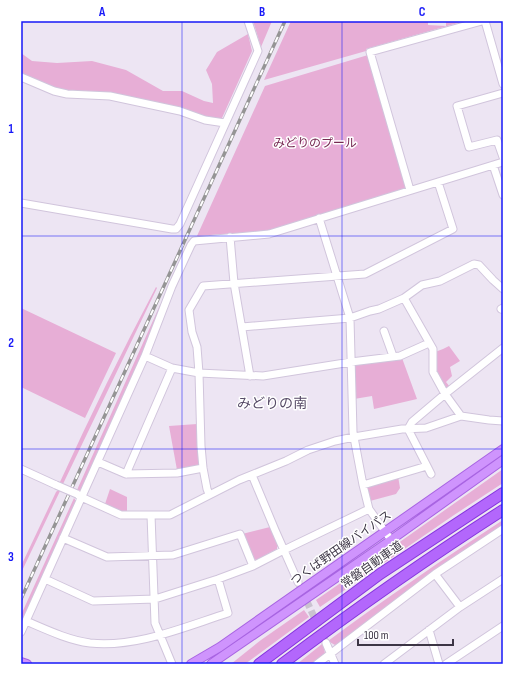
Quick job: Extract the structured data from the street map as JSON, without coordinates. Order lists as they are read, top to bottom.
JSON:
{
  "streets": {
    "highway": ["常磐自動車道"],
    "main road": ["つくば野田線バイパス"]
  },
  "districts": ["みどりの南"],
  "parks": ["みどりのプール"],
  "scale_bar": "100 m",
  "grid": {
    "columns": ["A", "B", "C"],
    "rows": ["1", "2", "3"]
  }
}
